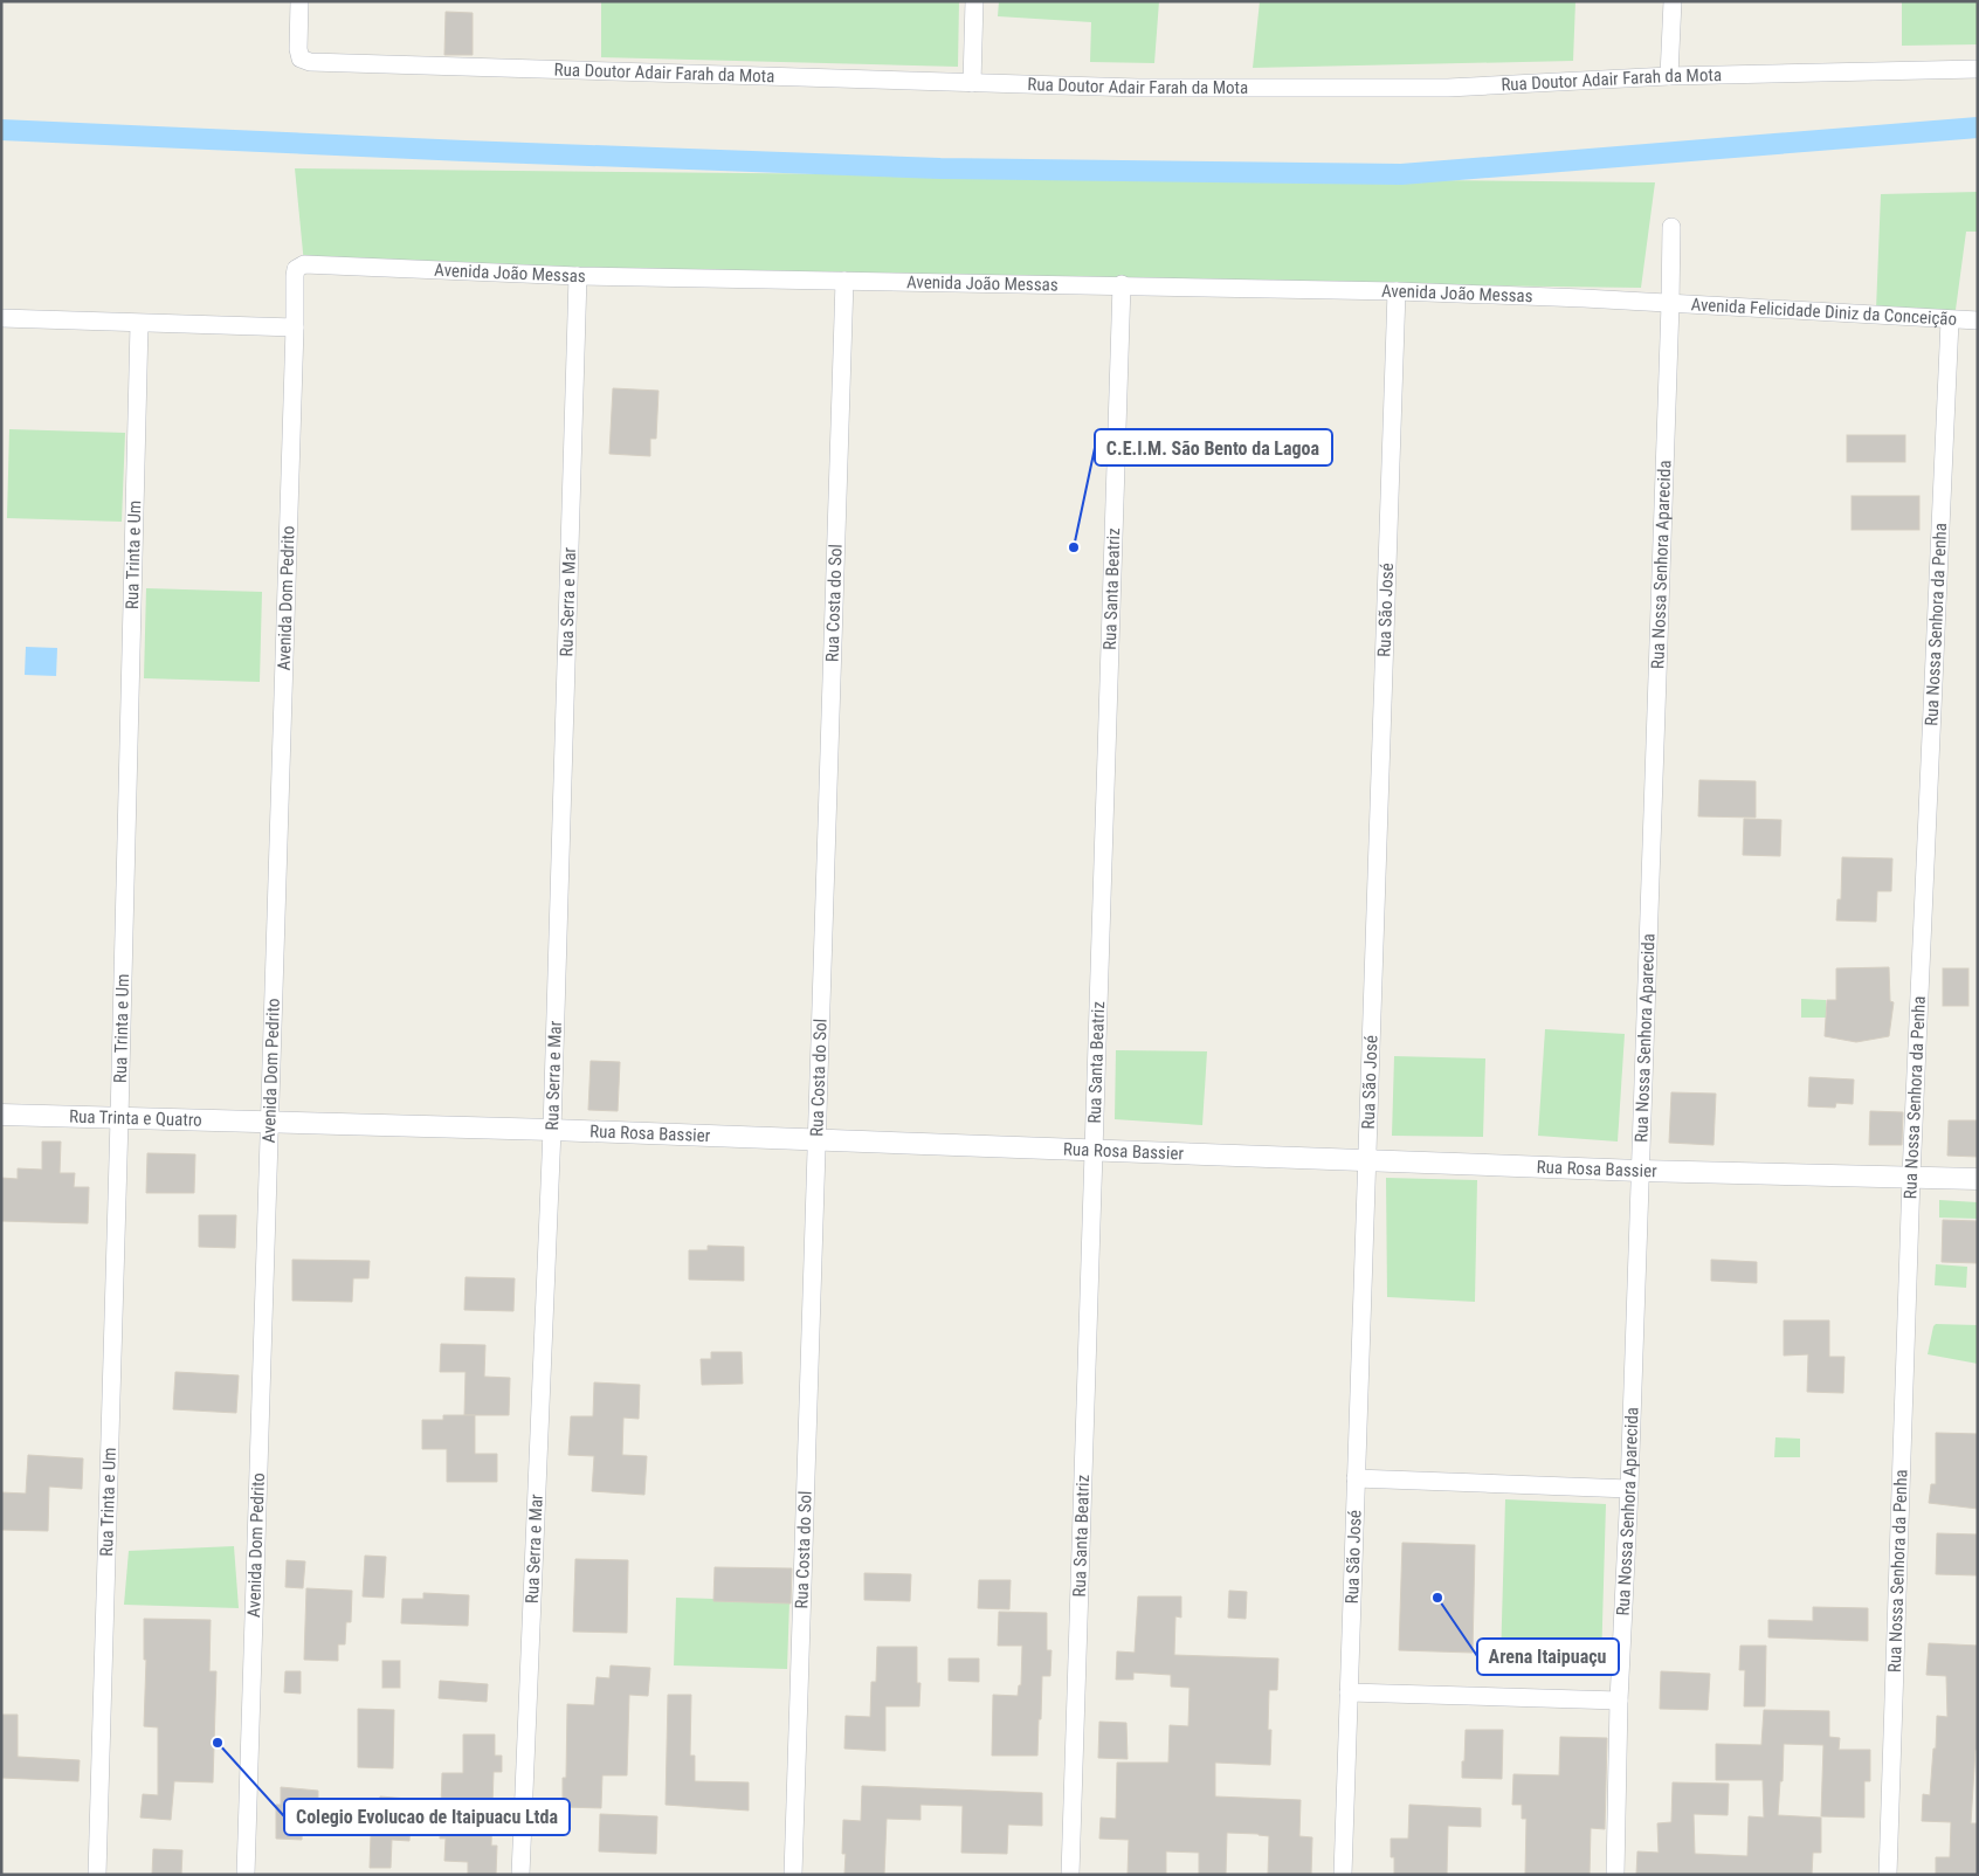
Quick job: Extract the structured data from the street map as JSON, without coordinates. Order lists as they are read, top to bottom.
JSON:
{
  "streets": {
    "street": [
      "Rua Doutor Adair Farah da Mota",
      "Avenida João Messas",
      "Avenida Felicidade Diniz da Conceição",
      "Rua Trinta e Um",
      "Rua Nossa Senhora Aparecida",
      "Rua Santa Beatriz",
      "Avenida Dom Pedrito",
      "Rua Serra e Mar",
      "Rua Costa do Sol",
      "Rua São José",
      "Rua Nossa Senhora da Penha",
      "Rua Trinta e Quatro",
      "Rua Rosa Bassier"
    ]
  },
  "crossings": [
    ["Avenida João Messas", "Avenida Felicidade Diniz da Conceição"],
    ["Avenida João Messas", "Rua Nossa Senhora Aparecida"],
    ["Avenida João Messas", "Rua Santa Beatriz"],
    ["Avenida João Messas", "Avenida Dom Pedrito"],
    ["Avenida João Messas", "Rua Serra e Mar"],
    ["Avenida João Messas", "Rua Costa do Sol"],
    ["Avenida João Messas", "Rua São José"],
    ["Avenida Felicidade Diniz da Conceição", "Rua Nossa Senhora Aparecida"],
    ["Avenida Felicidade Diniz da Conceição", "Rua Nossa Senhora da Penha"],
    ["Rua Trinta e Um", "Rua Trinta e Quatro"],
    ["Rua Nossa Senhora Aparecida", "Rua Rosa Bassier"],
    ["Rua Santa Beatriz", "Rua Rosa Bassier"],
    ["Avenida Dom Pedrito", "Rua Trinta e Quatro"],
    ["Avenida Dom Pedrito", "Rua Rosa Bassier"],
    ["Rua Serra e Mar", "Rua Rosa Bassier"],
    ["Rua Costa do Sol", "Rua Rosa Bassier"],
    ["Rua São José", "Rua Rosa Bassier"],
    ["Rua Nossa Senhora da Penha", "Rua Rosa Bassier"],
    ["Rua Trinta e Quatro", "Rua Rosa Bassier"]
  ],
  "places": ["C.E.I.M. São Bento da Lagoa", "Arena Itaipuaçu", "Colegio Evolucao de Itaipuacu Ltda"]
}
